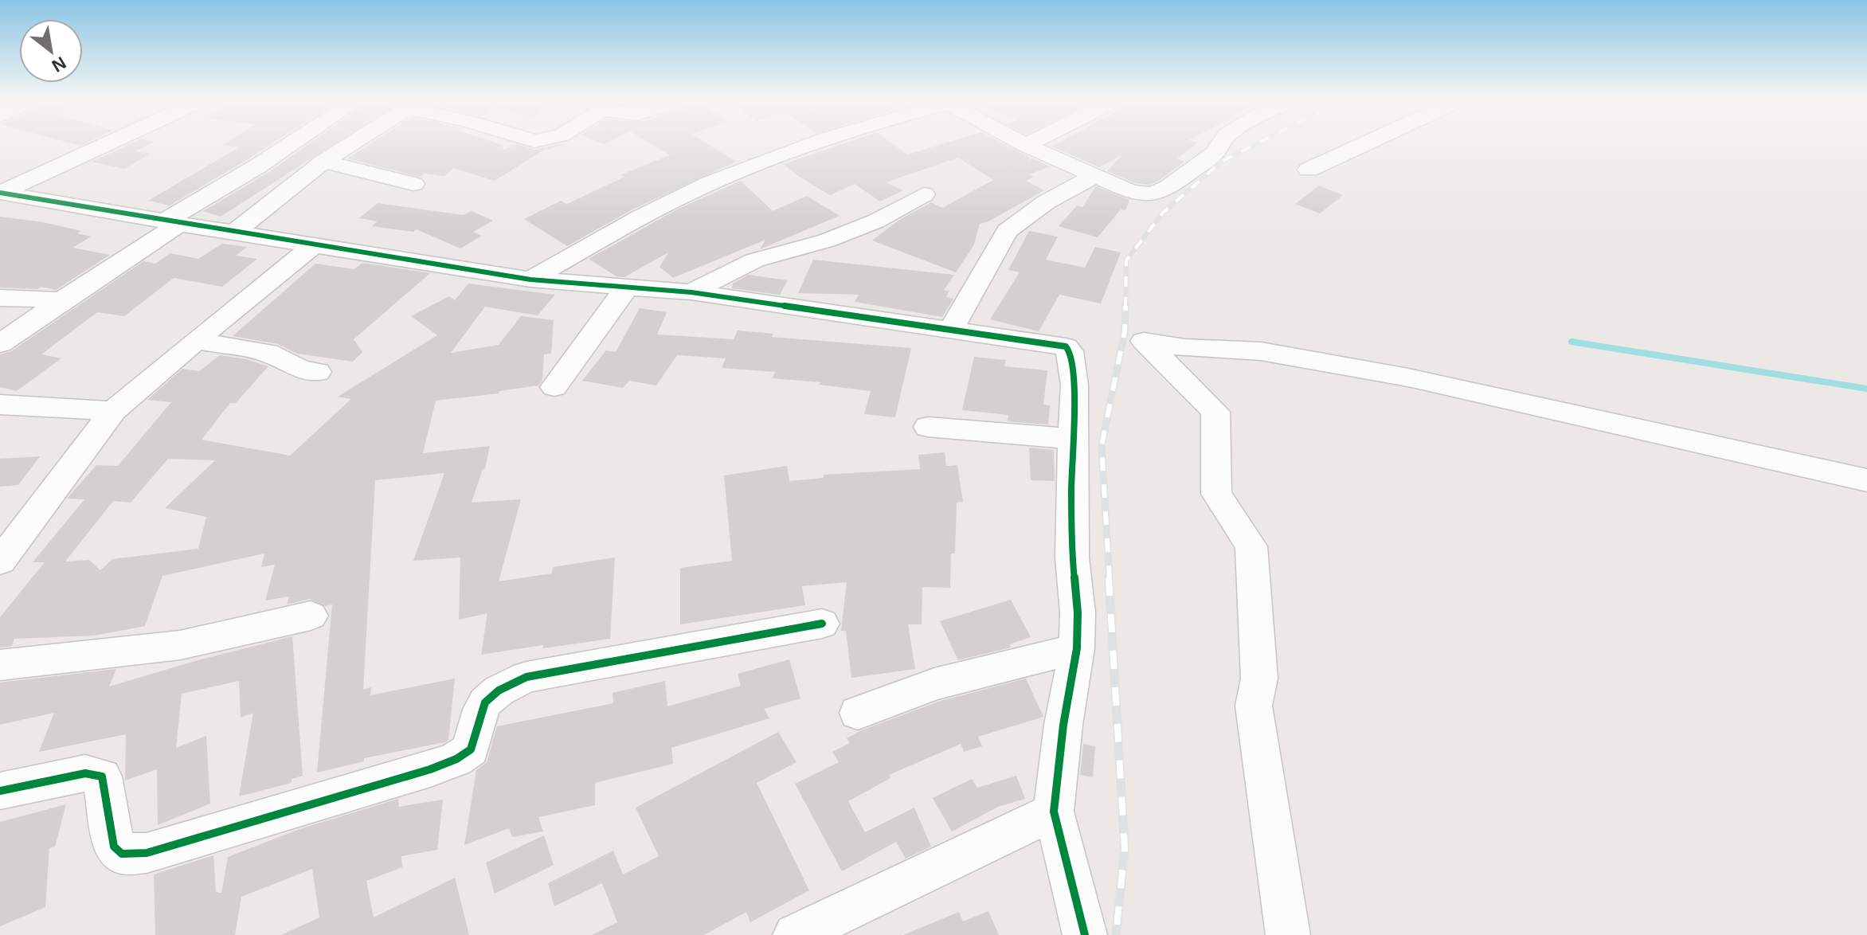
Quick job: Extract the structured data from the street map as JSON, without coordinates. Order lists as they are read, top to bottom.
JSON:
{
  "north": "bottom right"
}
